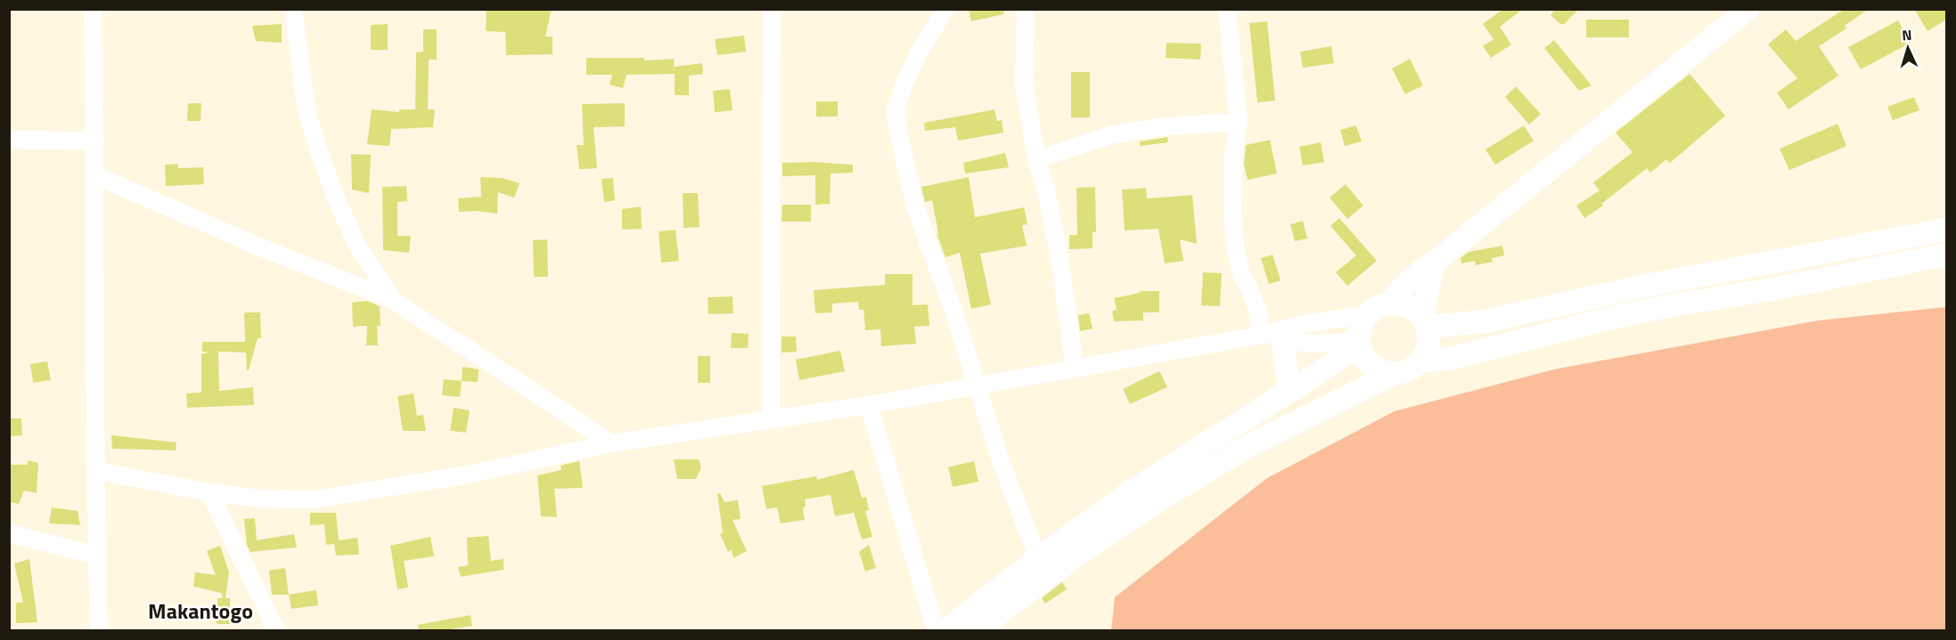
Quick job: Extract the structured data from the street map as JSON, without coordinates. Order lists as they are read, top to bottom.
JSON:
{
  "districts": ["Makantogo"],
  "north": "top"
}
